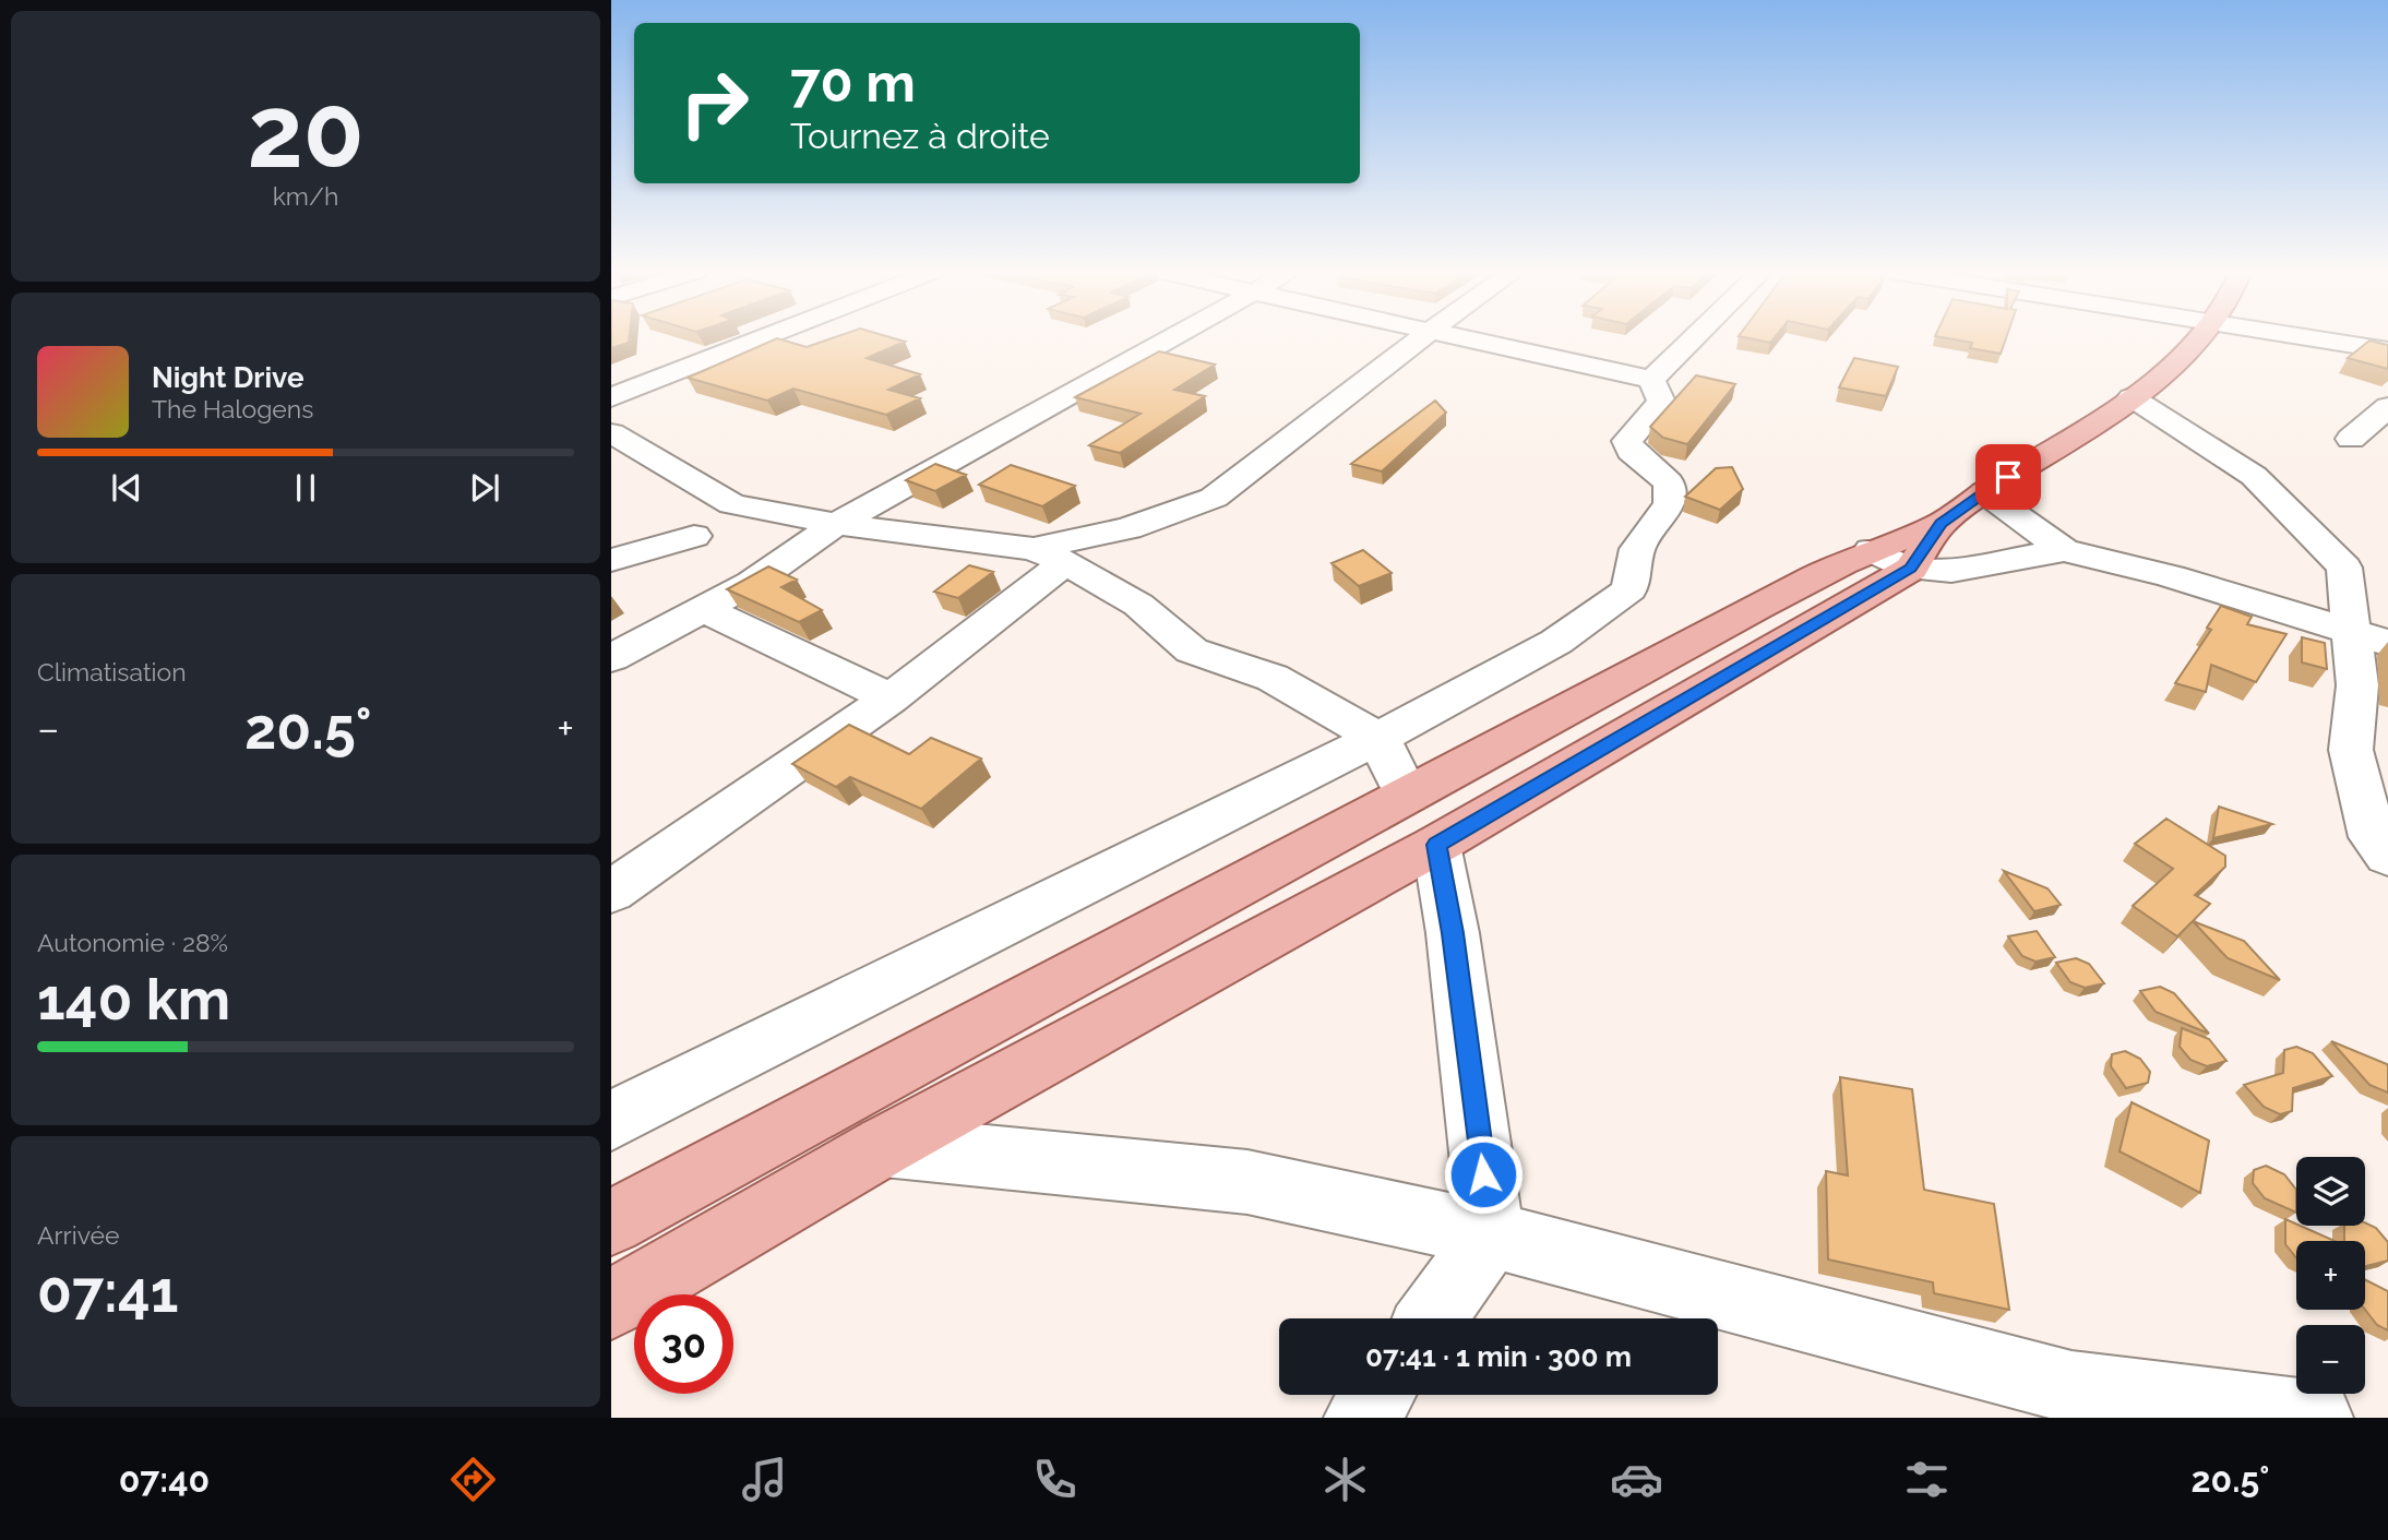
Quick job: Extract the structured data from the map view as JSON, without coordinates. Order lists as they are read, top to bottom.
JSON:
{
  "page": {
    "tile": [
      ["20", "km/h"],
      "Climatisation",
      ["Autonomie · 28%", "140 km"],
      ["Arrivée", "07:41"]
    ],
    "turn": ["70 m", "Tournez à droite"],
    "song": ["Night Drive", "The Halogens"],
    "heat": ["−", "20.5°", "+"],
    "map_buttons": ["+", "−"],
    "limit": "30",
    "trip": "07:41 · 1 min · 300 m",
    "tabs": ["07:40", "20.5°"]
  }
}
